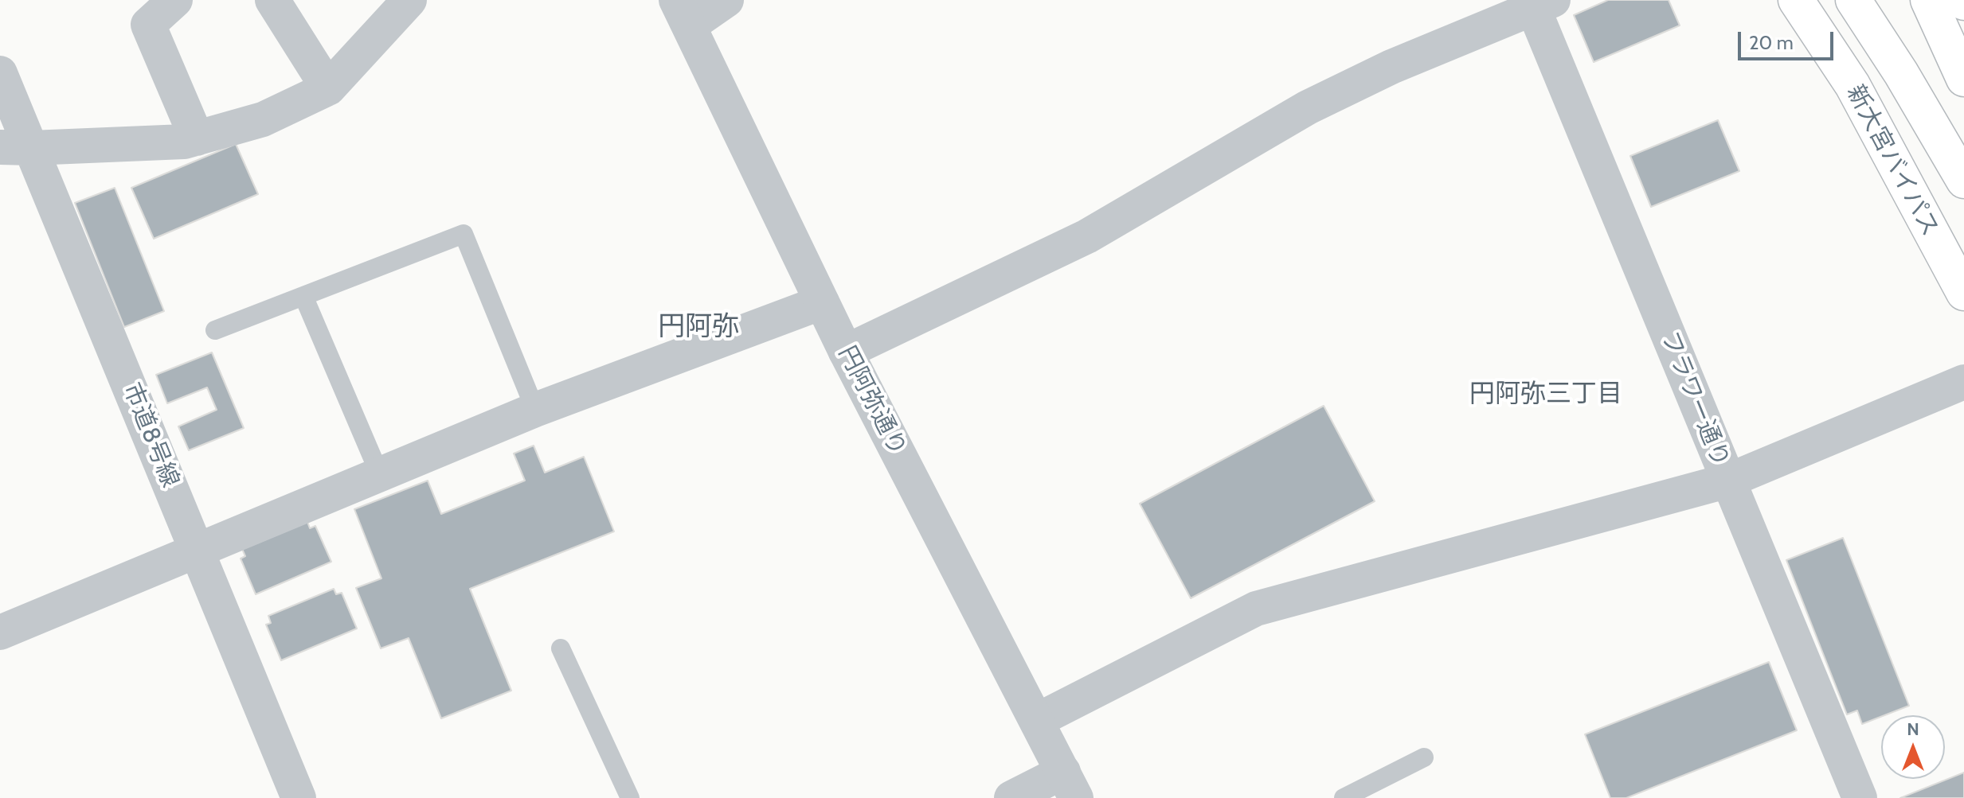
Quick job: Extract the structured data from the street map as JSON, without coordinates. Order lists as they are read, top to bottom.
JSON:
{
  "streets": {
    "highway": ["新大宮バイパス"],
    "street": ["フラワー通り", "円阿弥通り", "市道8号線"]
  },
  "districts": ["円阿弥", "円阿弥三丁目"],
  "scale_bar": "20 m",
  "north": "top"
}
